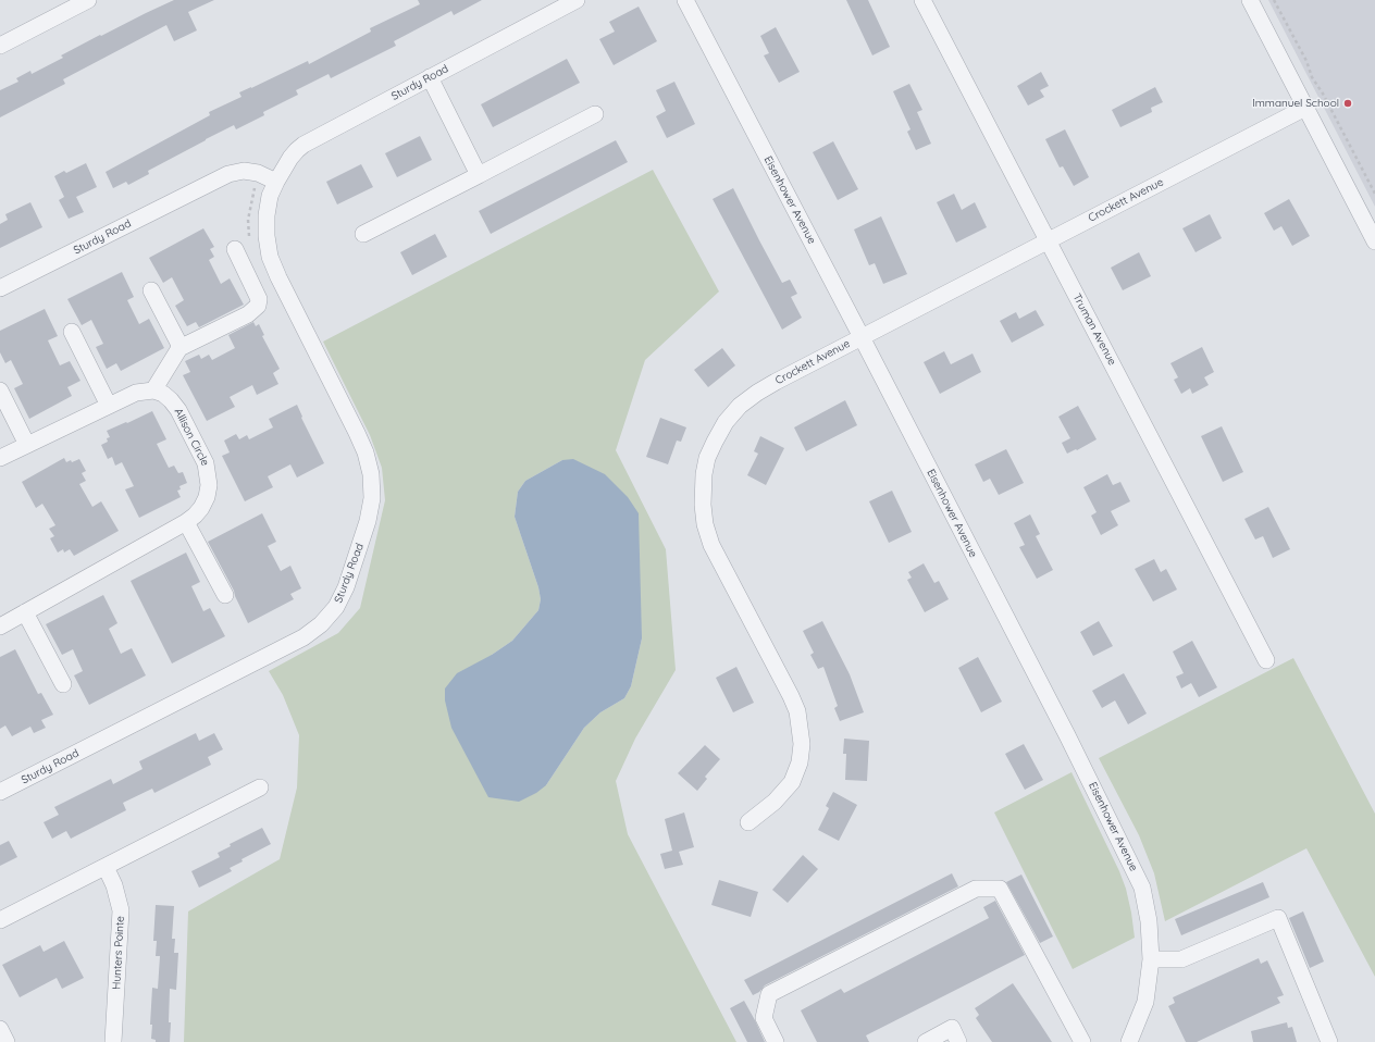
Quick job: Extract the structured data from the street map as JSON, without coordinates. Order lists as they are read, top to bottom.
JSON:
{
  "streets": {
    "street": [
      "Sturdy Road",
      "Eisenhower Avenue",
      "Crockett Avenue",
      "Truman Avenue",
      "Allison Circle",
      "Hunters Pointe"
    ]
  },
  "crossings": [
    ["Eisenhower Avenue", "Crockett Avenue"],
    ["Crockett Avenue", "Truman Avenue"]
  ],
  "places": ["Immanuel School"]
}
